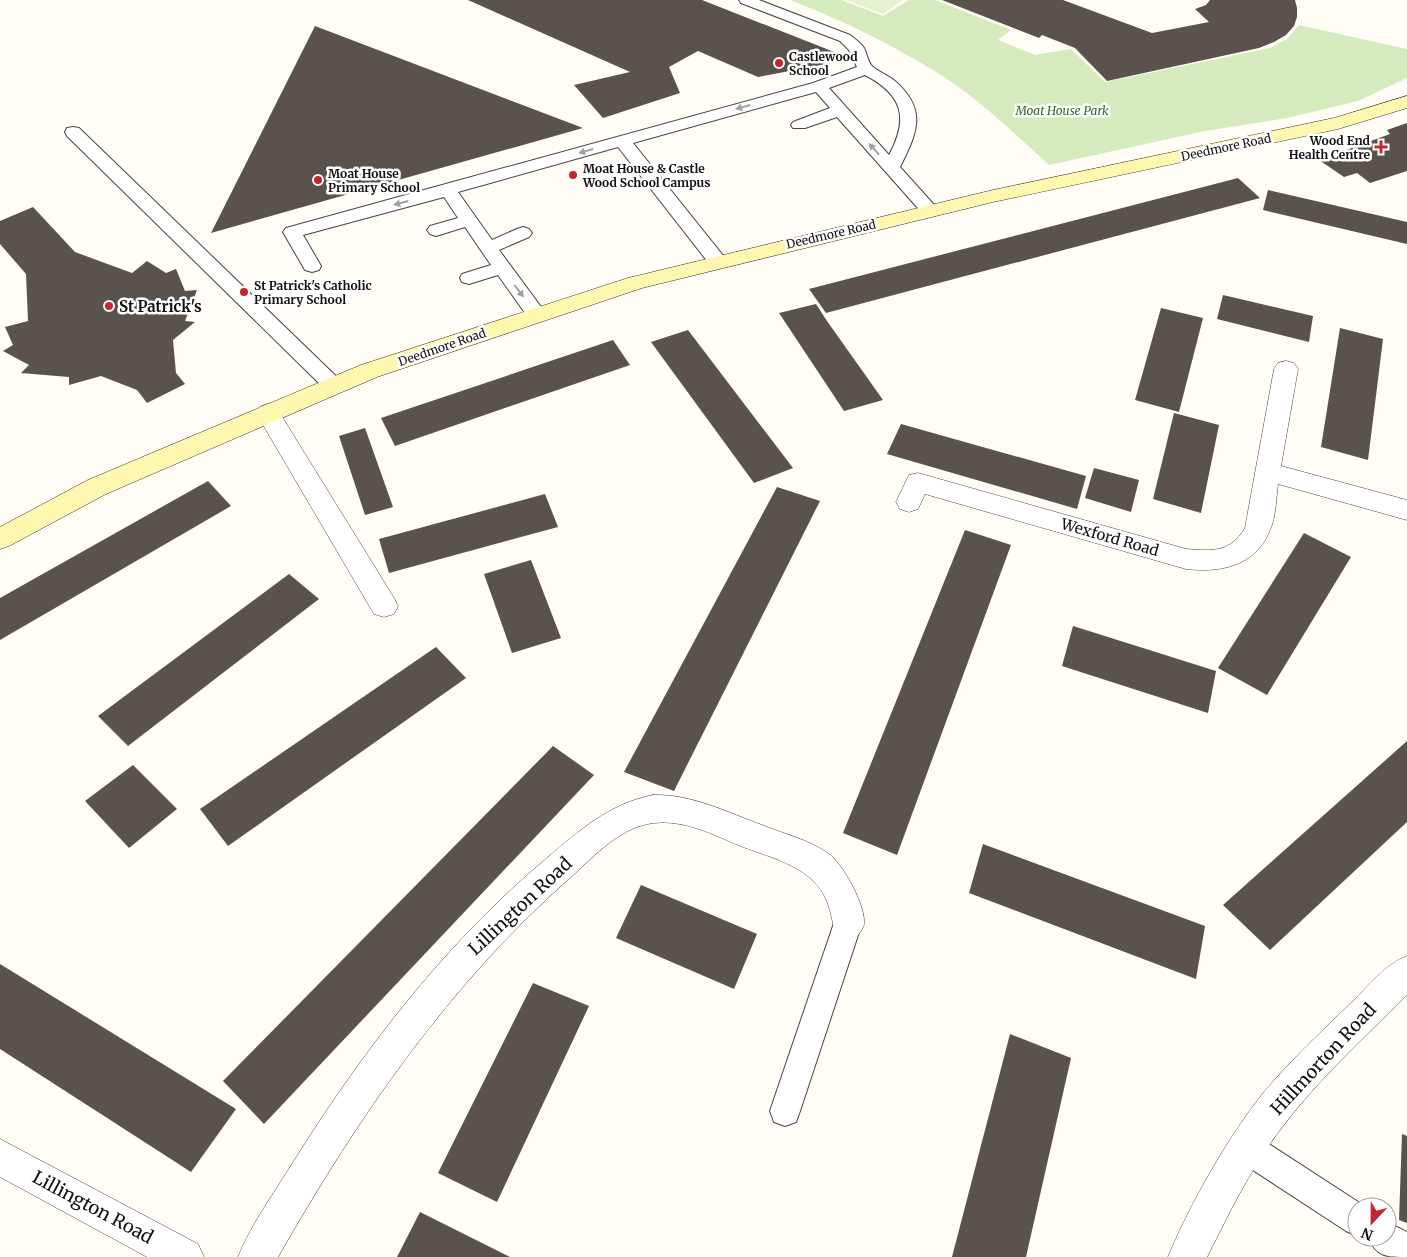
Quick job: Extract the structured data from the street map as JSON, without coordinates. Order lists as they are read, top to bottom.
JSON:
{
  "streets": {
    "street": [
      "Deedmore Road",
      "Wexford Road",
      "Lillington Road",
      "Hillmorton Road"
    ]
  },
  "parks": ["Moat House Park"],
  "places": {
    "other": [
      "Castlewood School",
      "Moat House & Castle Wood School Campus",
      "Moat House Primary School",
      "St Patrick's Catholic Primary School",
      "St Patrick's"
    ],
    "health": ["Wood End Health Centre"]
  },
  "north": "bottom"
}
